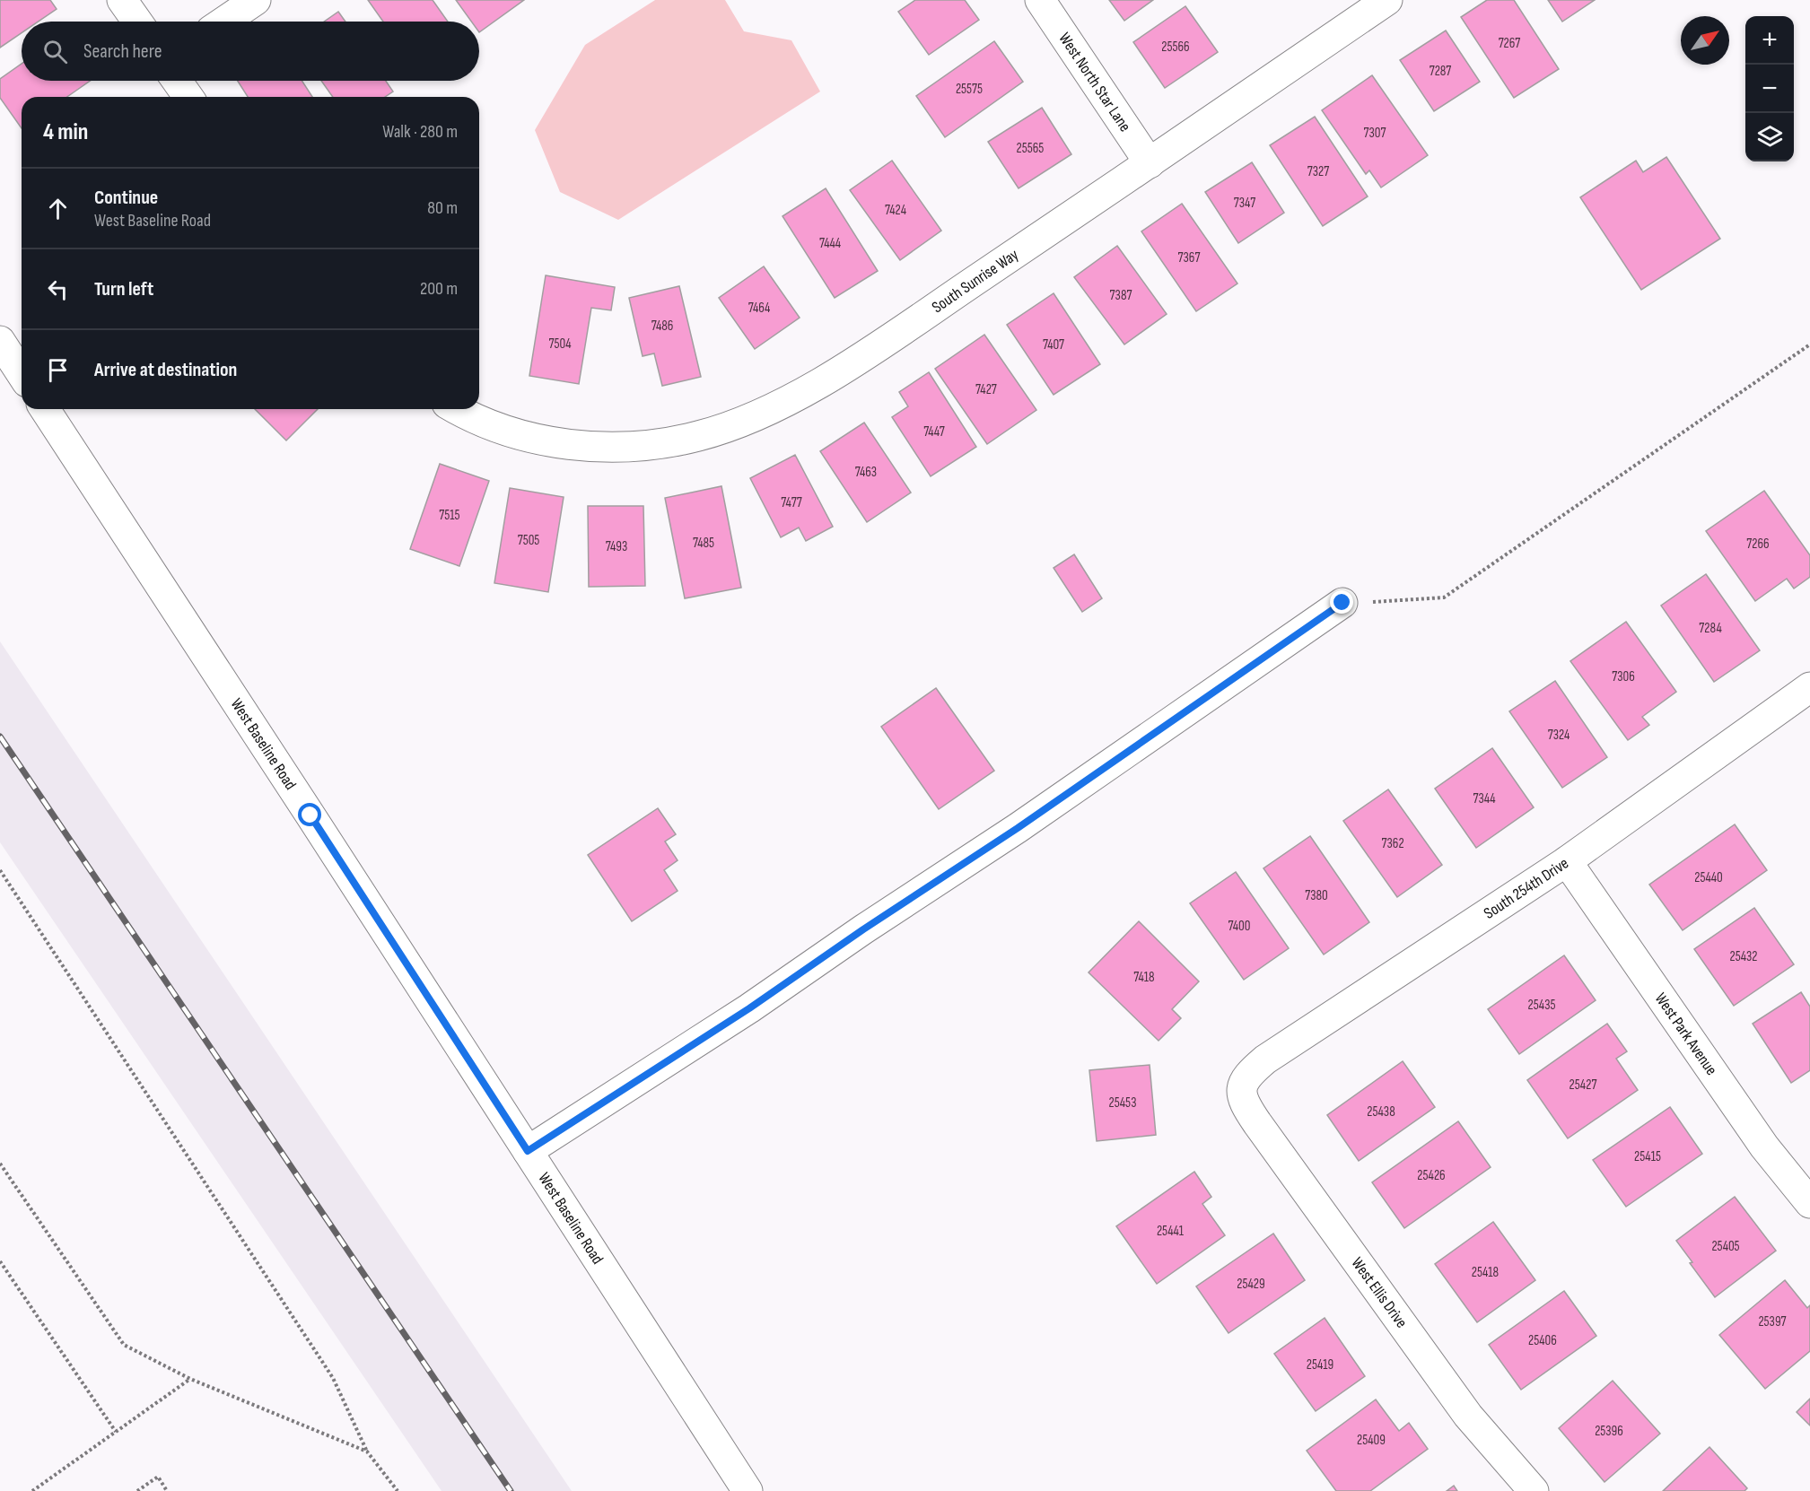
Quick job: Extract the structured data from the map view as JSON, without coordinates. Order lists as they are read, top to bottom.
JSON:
{
  "streets": {
    "street": [
      "West North Star Lane",
      "South Sunrise Way",
      "West Baseline Road",
      "South 254th Drive",
      "West Park Avenue",
      "West Ellis Drive"
    ]
  },
  "crossings": [
    ["West North Star Lane", "South Sunrise Way"],
    ["South 254th Drive", "West Park Avenue"],
    ["South 254th Drive", "West Ellis Drive"]
  ],
  "house_numbers": [
    "7267",
    "25566",
    "7287",
    "25575",
    "7307",
    "25565",
    "7327",
    "7347",
    "7424",
    "7444",
    "7367",
    "7387",
    "7464",
    "7486",
    "7504",
    "7407",
    "7427",
    "7447",
    "7463",
    "7477",
    "7515",
    "7505",
    "7485",
    "7266",
    "7493",
    "7284",
    "7306",
    "7324",
    "7344",
    "7362",
    "25440",
    "7380",
    "7400",
    "25432",
    "7418",
    "25435",
    "25427",
    "25453",
    "25438",
    "25415",
    "25426",
    "25441",
    "25405",
    "25418",
    "25429",
    "25397",
    "25406",
    "25419",
    "25396",
    "25409"
  ],
  "north": "top right",
  "page": {
    "map_buttons": ["+", "−"],
    "search": "Search here",
    "heading": ["4 min", "Walk · 280 m"],
    "list": [
      ["Continue", "West Baseline Road", "80 m"],
      ["Turn left", "200 m"],
      "Arrive at destination"
    ]
  }
}
